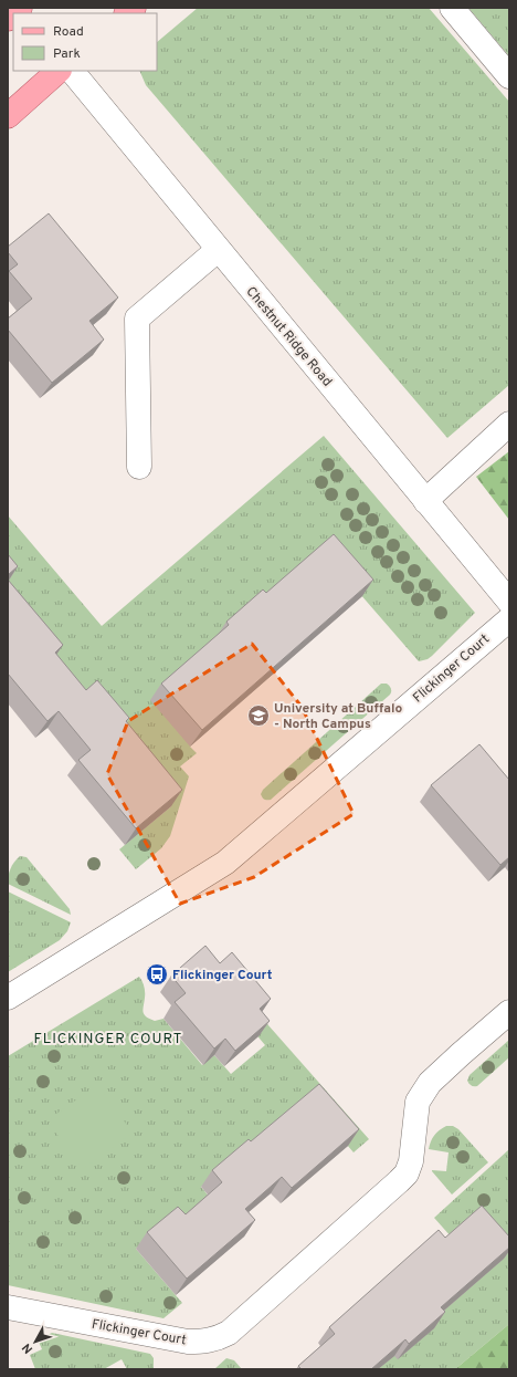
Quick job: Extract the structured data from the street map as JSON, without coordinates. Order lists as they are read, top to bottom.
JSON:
{
  "streets": {
    "street": ["Chestnut Ridge Road", "Flickinger Court"]
  },
  "districts": ["FLICKINGER COURT"],
  "places": {
    "school or university": ["University at Buffalo - North Campus"],
    "bus stop": ["Flickinger Court"]
  },
  "legend": ["Road", "Park"],
  "north": "bottom left"
}
